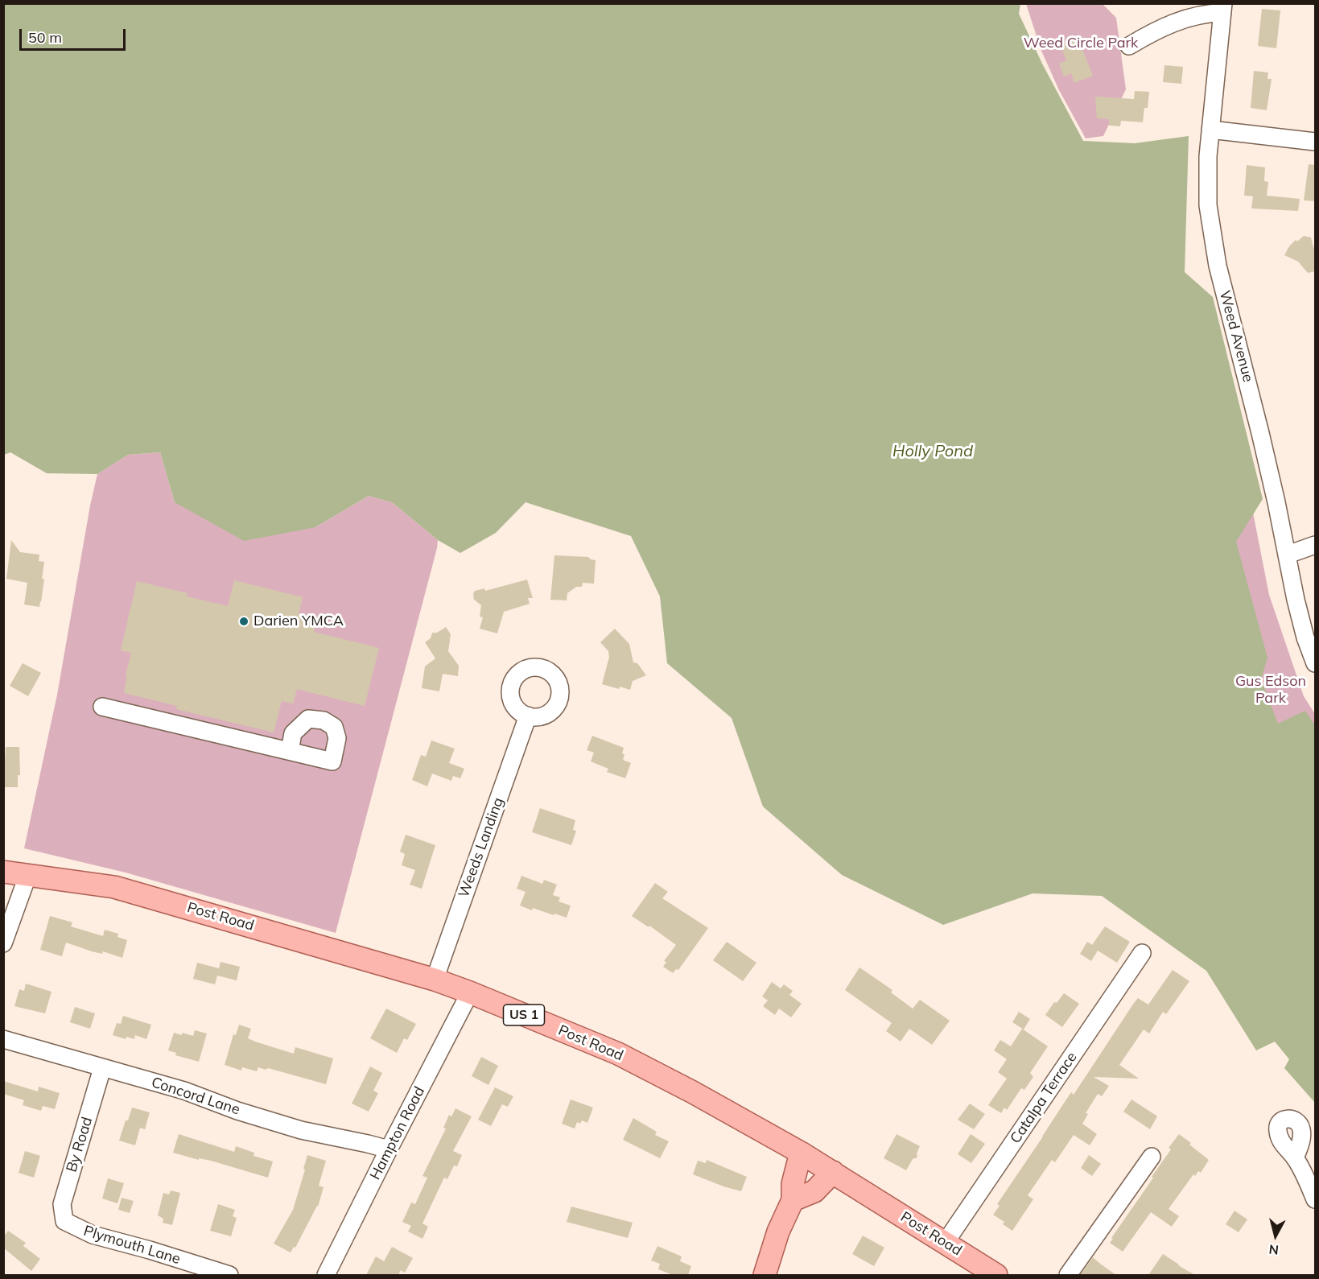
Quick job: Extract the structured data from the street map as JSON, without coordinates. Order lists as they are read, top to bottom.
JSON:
{
  "streets": {
    "main road": ["Post Road", "US 1"],
    "street": [
      "Weed Avenue",
      "Weeds Landing",
      "Concord Lane",
      "Catalpa Terrace",
      "Hampton Road",
      "By Road",
      "Plymouth Lane"
    ]
  },
  "crossings": [
    ["Weeds Landing", "Post Road"],
    ["Post Road", "Catalpa Terrace"],
    ["Post Road", "Hampton Road"],
    ["Concord Lane", "Hampton Road"],
    ["Concord Lane", "By Road"],
    ["By Road", "Plymouth Lane"]
  ],
  "water": ["Holly Pond"],
  "parks": ["Weed Circle Park", "Gus Edson Park"],
  "places": ["Darien YMCA"],
  "scale_bar": "50 m",
  "north": "bottom"
}
